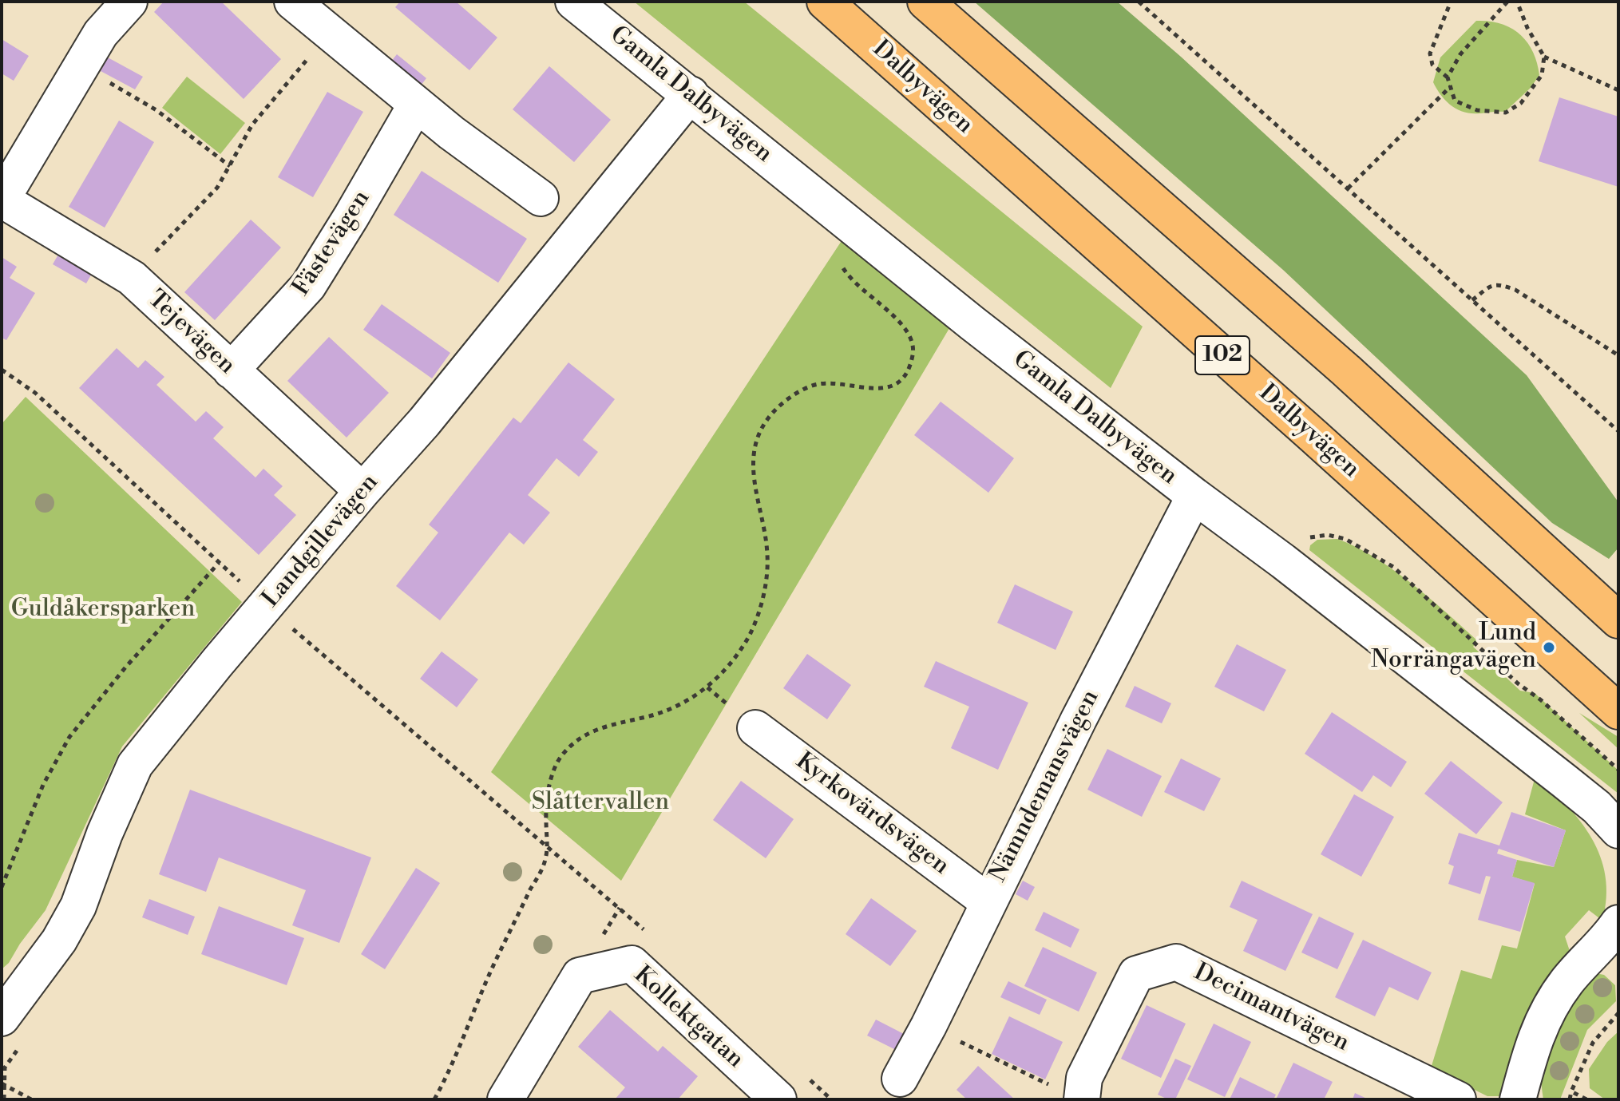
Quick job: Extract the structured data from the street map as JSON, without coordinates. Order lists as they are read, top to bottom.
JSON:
{
  "streets": {
    "main road": ["Dalbyvägen", "102"],
    "street": [
      "Gamla Dalbyvägen",
      "Fästevägen",
      "Tejevägen",
      "Landgillevägen",
      "Nämndemansvägen",
      "Kyrkovärdsvägen",
      "Decimantvägen",
      "Kollektgatan"
    ]
  },
  "crossings": [
    ["Gamla Dalbyvägen", "Landgillevägen"],
    ["Gamla Dalbyvägen", "Nämndemansvägen"],
    ["Fästevägen", "Tejevägen"],
    ["Tejevägen", "Landgillevägen"],
    ["Nämndemansvägen", "Kyrkovärdsvägen"]
  ],
  "parks": ["Guldåkersparken", "Slåttervallen"],
  "places": ["Lund Norrängavägen"]
}
